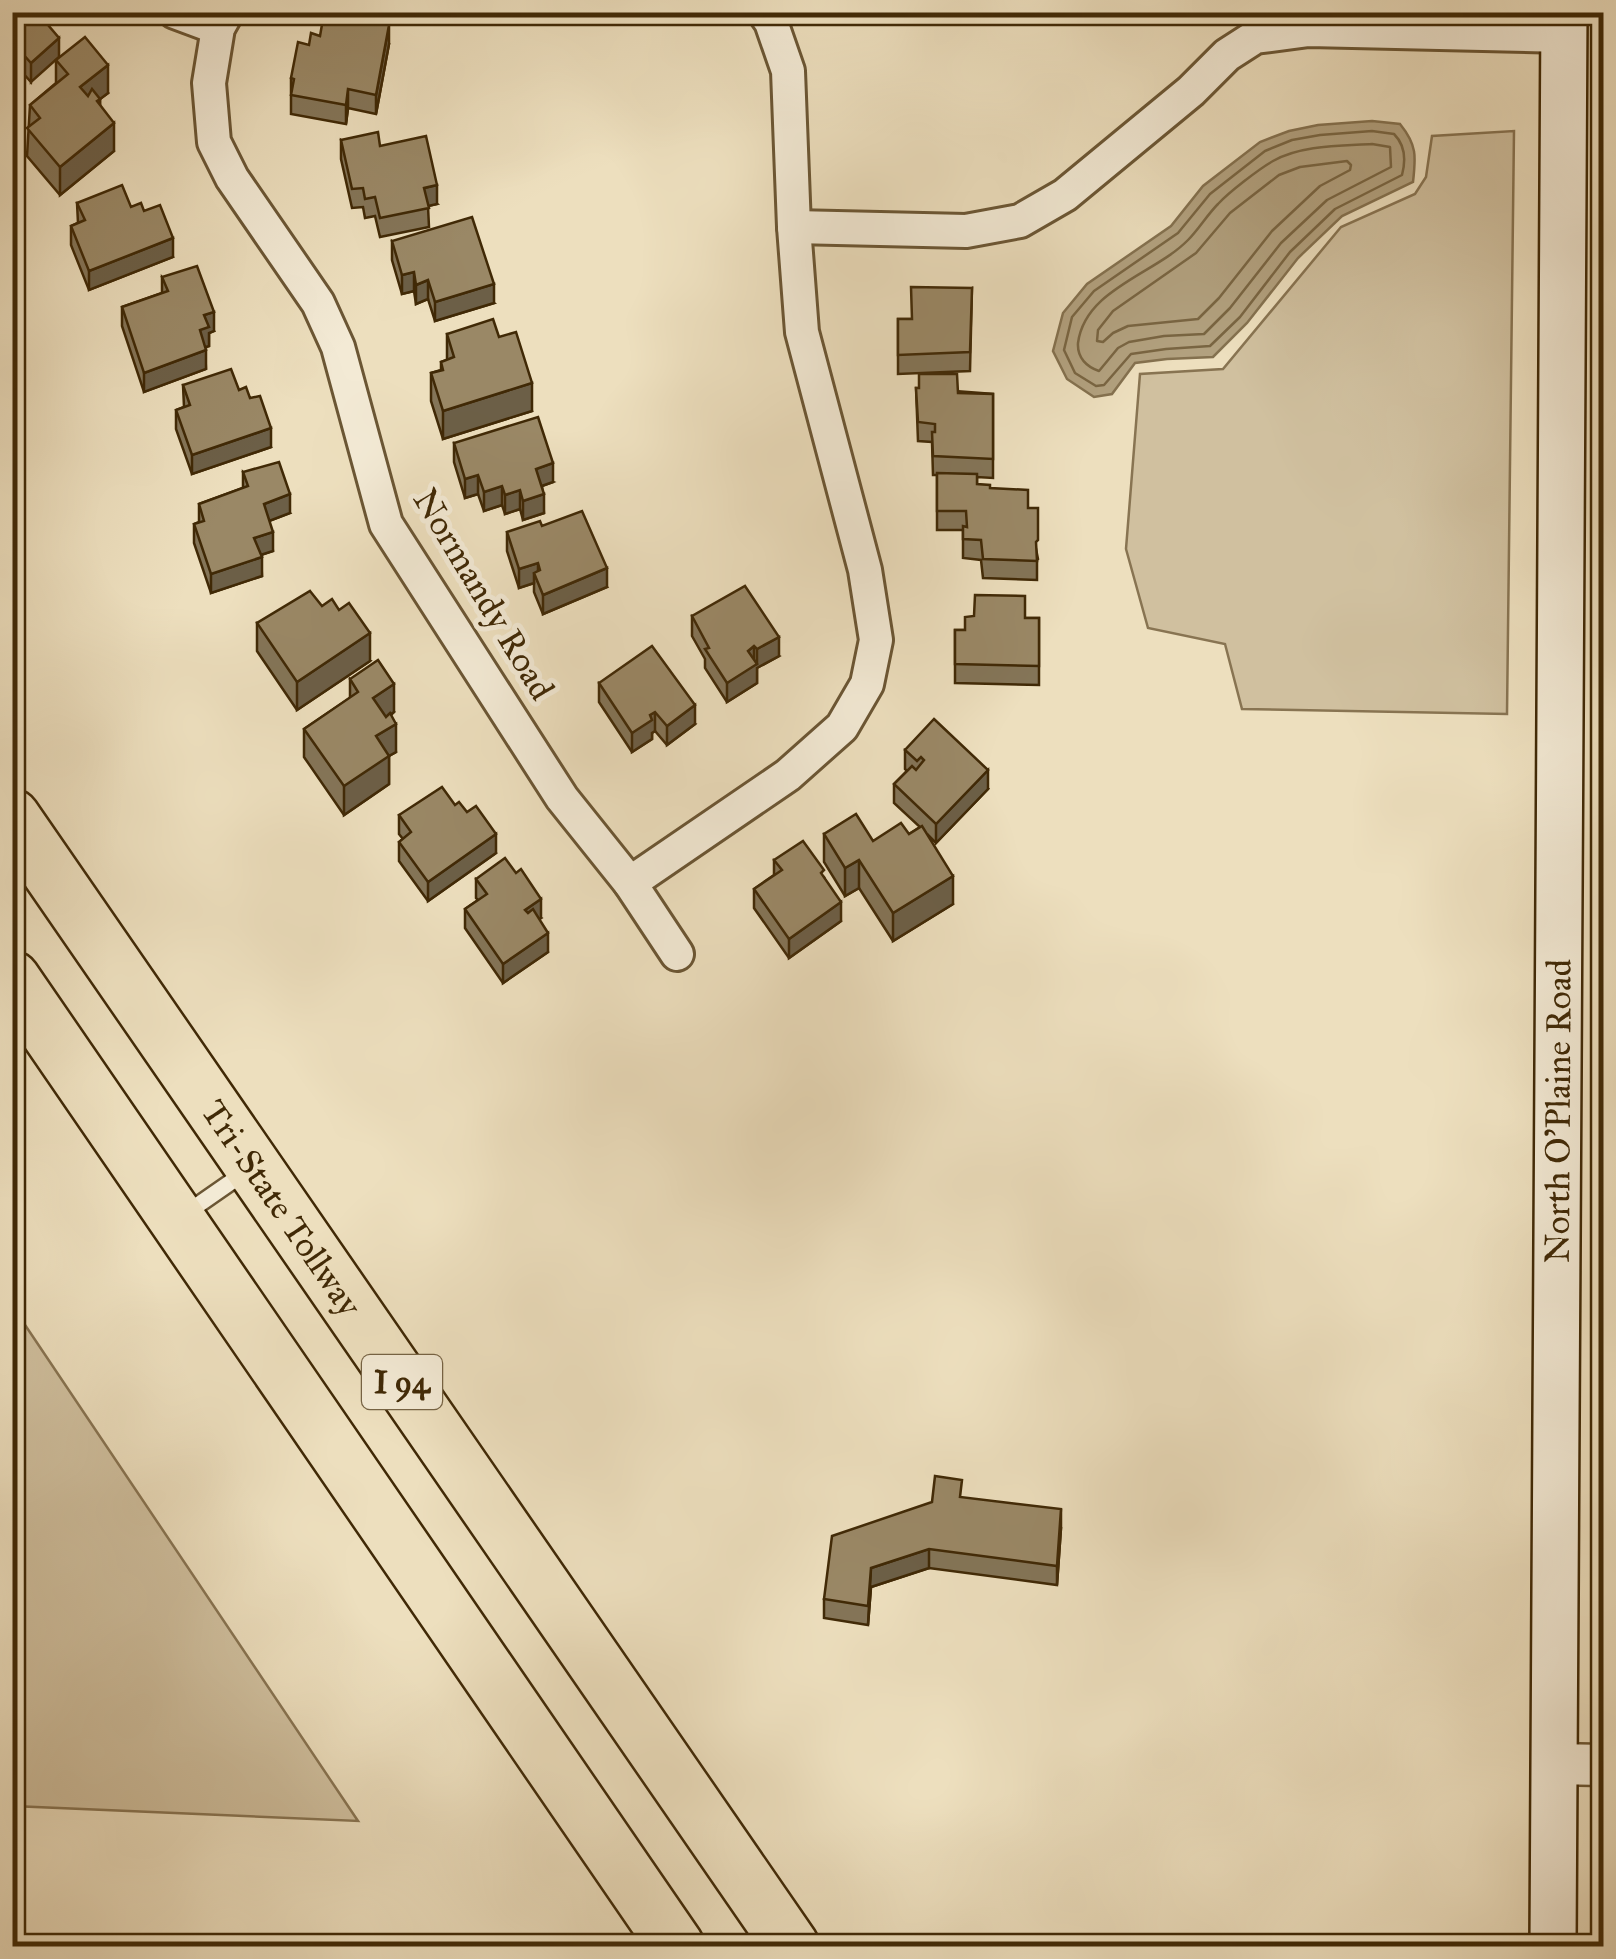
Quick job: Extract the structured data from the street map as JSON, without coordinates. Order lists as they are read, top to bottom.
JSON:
{
  "streets": {
    "highway": ["Tri-State Tollway", "I 94"],
    "main road": ["North O'Plaine Road"],
    "street": ["Normandy Road"]
  }
}
